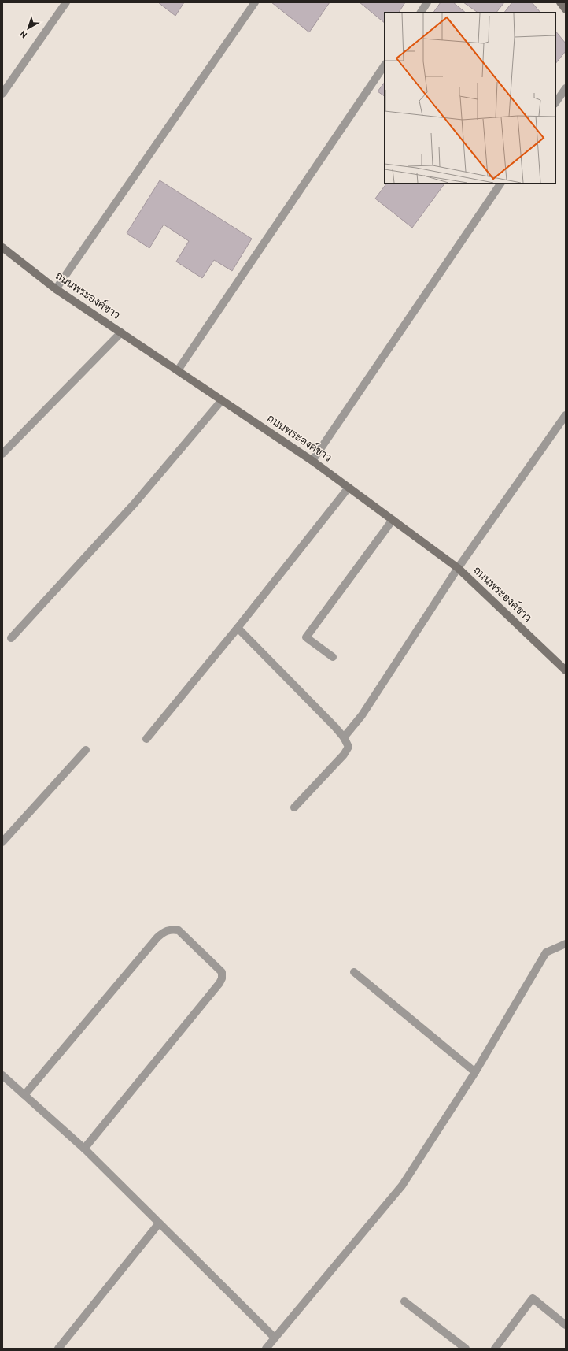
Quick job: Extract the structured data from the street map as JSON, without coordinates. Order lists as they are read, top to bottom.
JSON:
{
  "streets": {
    "street": ["ถนนพระองค์ขาว"]
  },
  "north": "bottom left"
}
